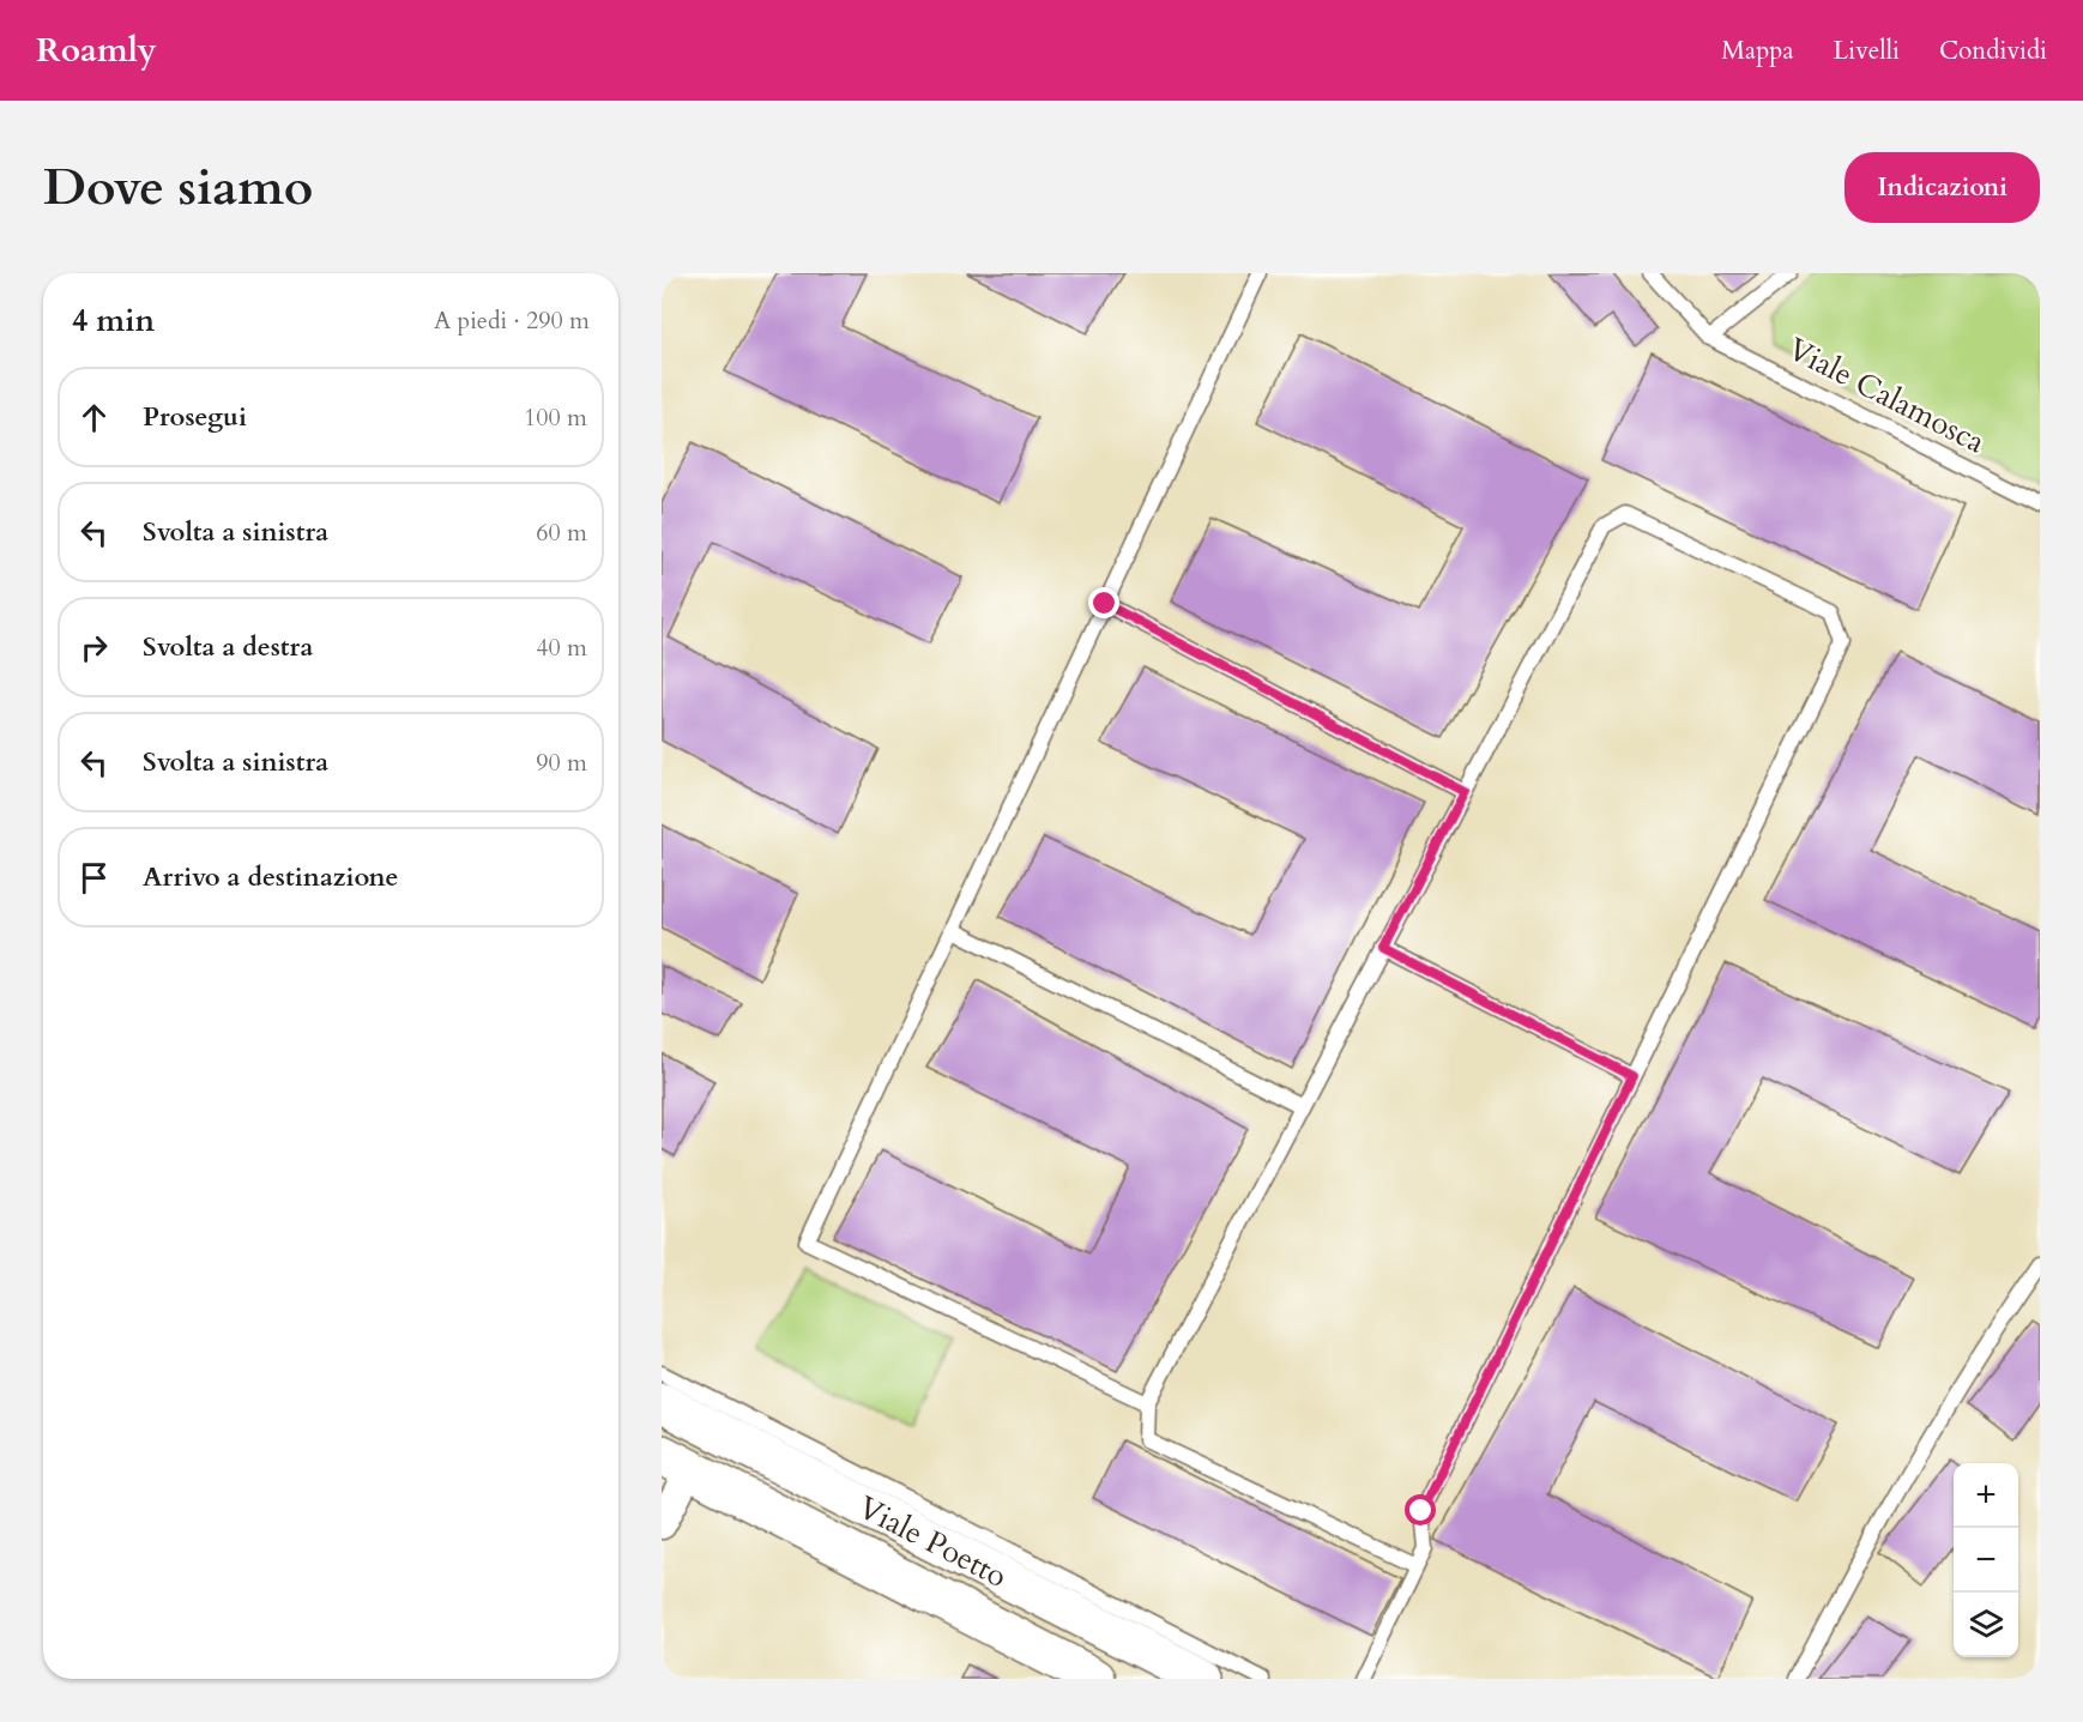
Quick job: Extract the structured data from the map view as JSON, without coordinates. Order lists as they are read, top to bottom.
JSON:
{
  "streets": {
    "main road": ["Viale Poetto"],
    "lane": ["Viale Calamosca"]
  },
  "page": {
    "header": "Roamly",
    "nav": ["Mappa", "Livelli", "Condividi"],
    "buttons": "Indicazioni",
    "title": "Dove siamo",
    "heading": ["4 min", "A piedi · 290 m"],
    "list": [
      ["Prosegui", "100 m"],
      ["Svolta a sinistra", "60 m"],
      ["Svolta a destra", "40 m"],
      ["Svolta a sinistra", "90 m"],
      "Arrivo a destinazione"
    ],
    "map_buttons": ["+", "−"]
  }
}
